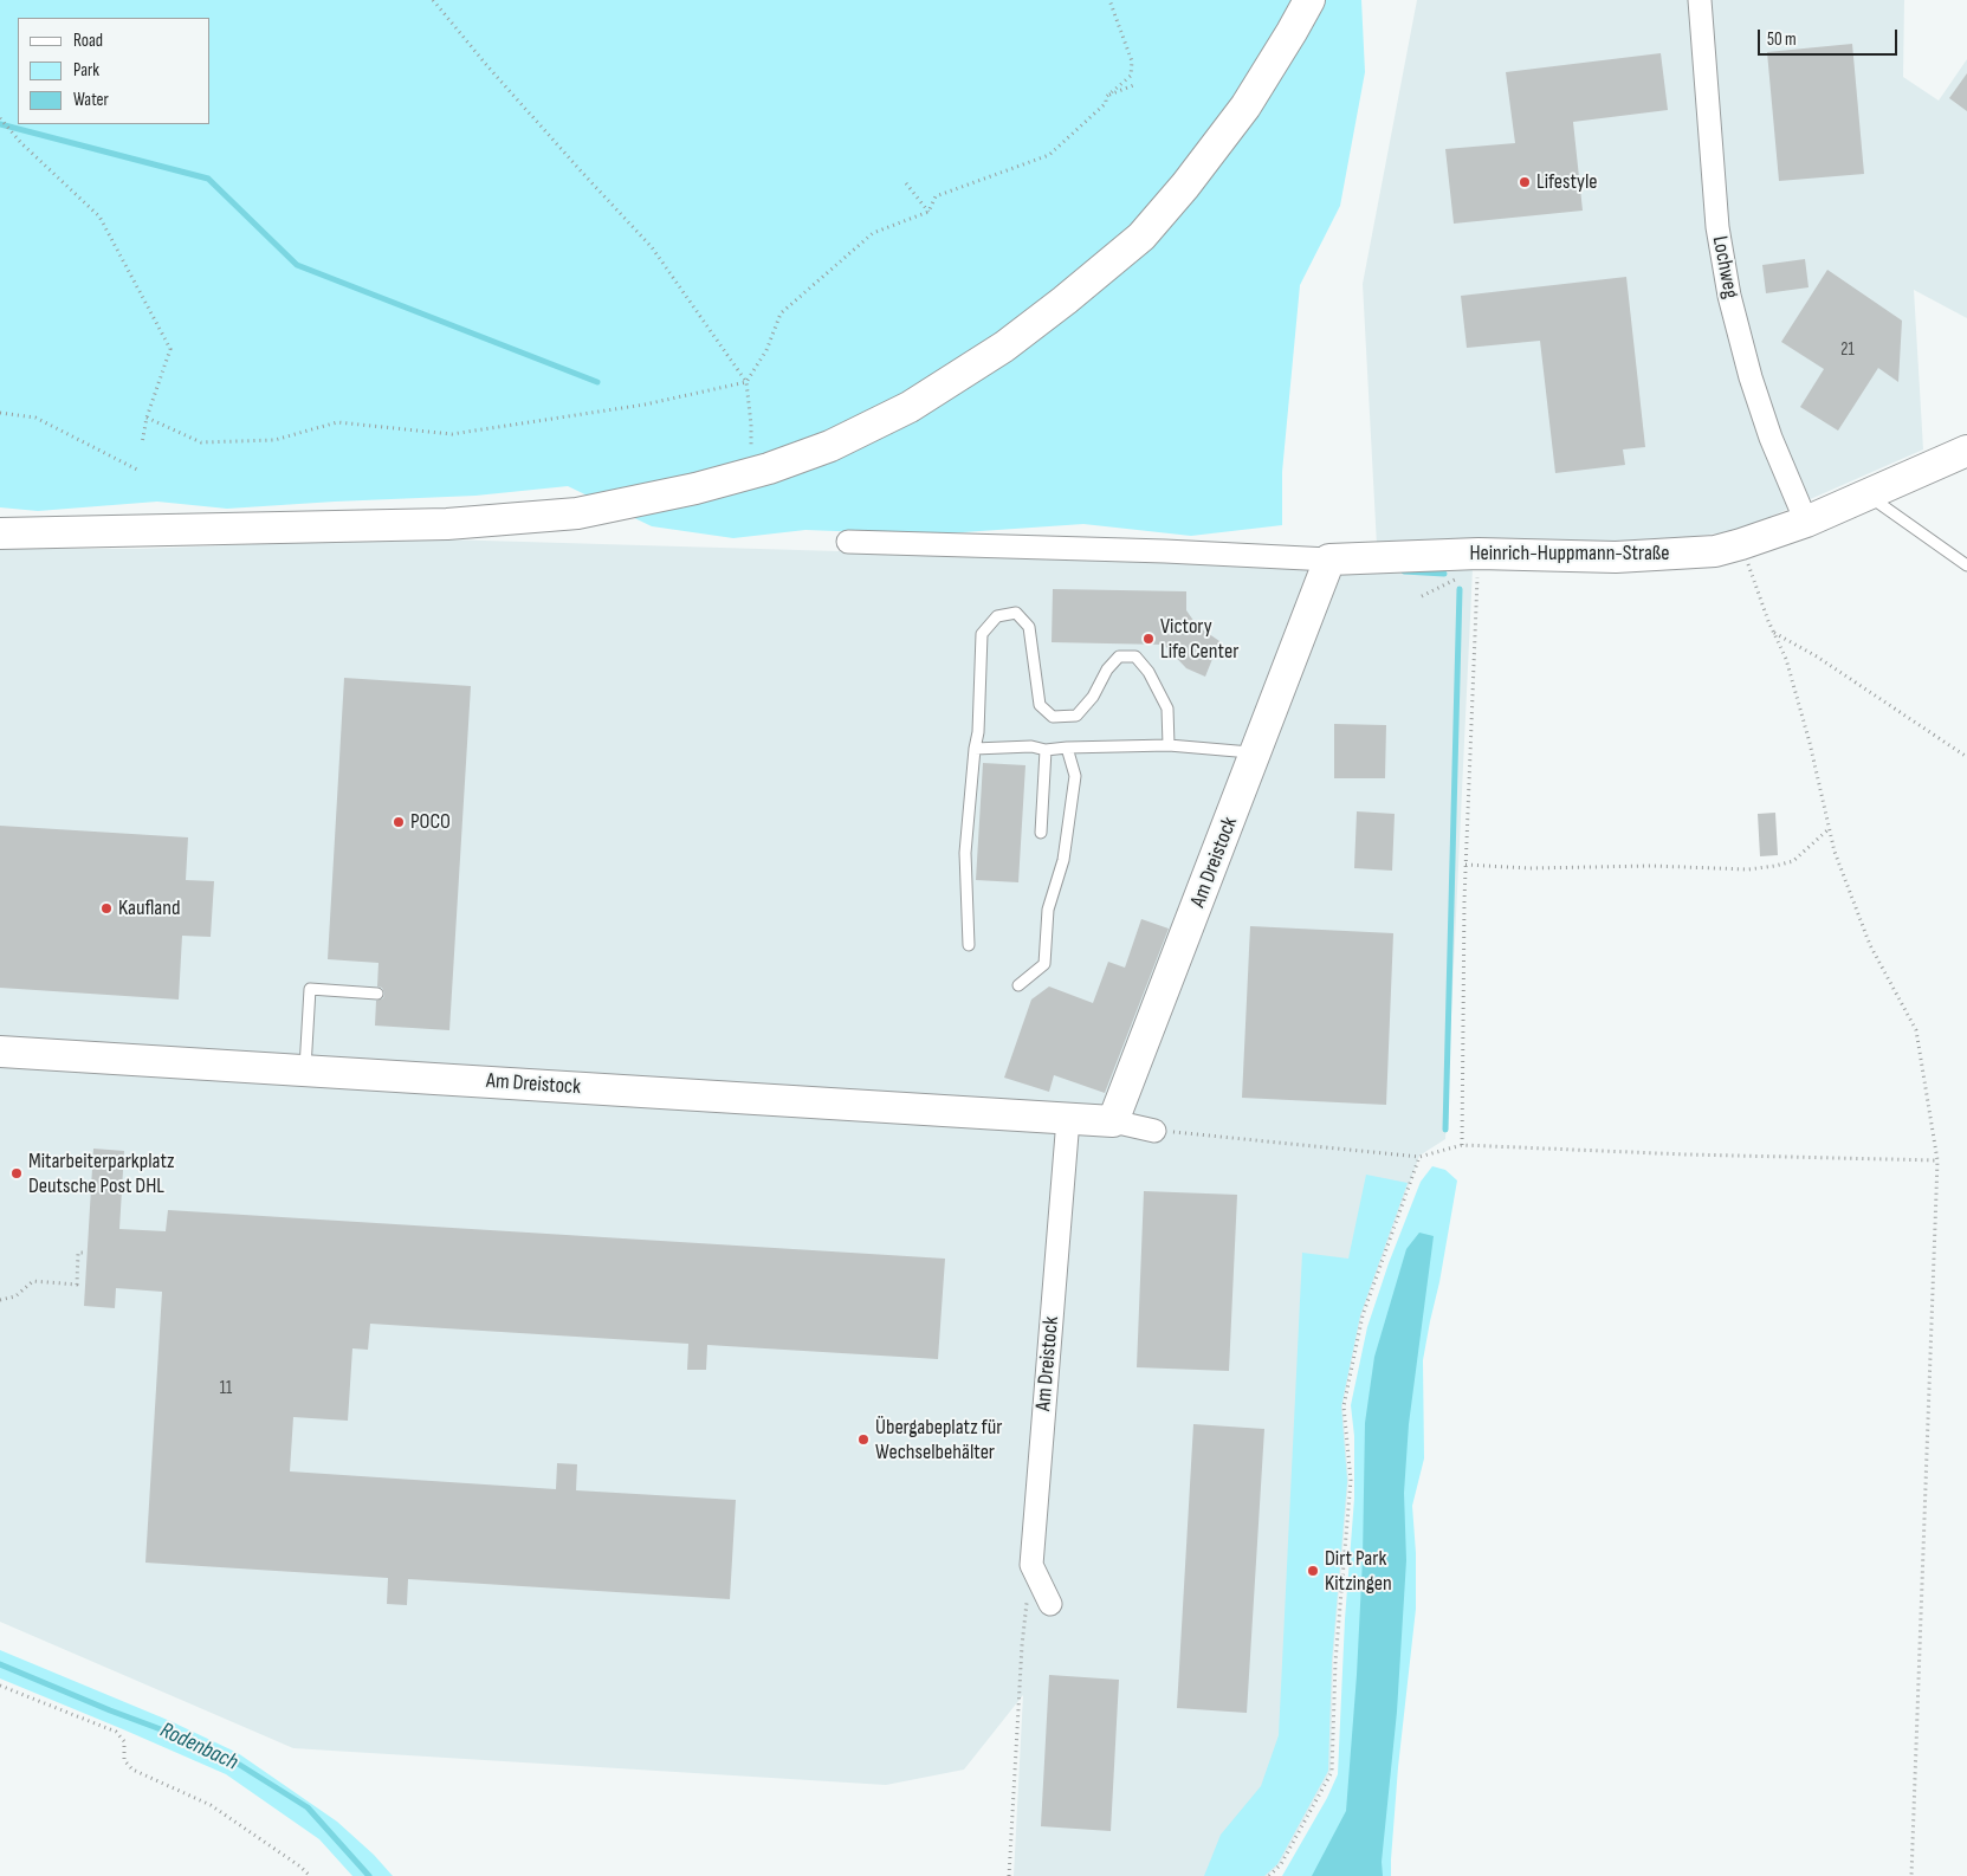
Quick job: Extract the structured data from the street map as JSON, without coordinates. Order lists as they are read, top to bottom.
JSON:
{
  "streets": {
    "street": ["Lochweg", "Heinrich-Huppmann-Straße", "Am Dreistock"]
  },
  "crossings": [
    ["Lochweg", "Heinrich-Huppmann-Straße"],
    ["Heinrich-Huppmann-Straße", "Am Dreistock"]
  ],
  "water": ["Rodenbach"],
  "places": [
    "Lifestyle",
    "Victory Life Center",
    "POCO",
    "Kaufland",
    "Mitarbeiterparkplatz Deutsche Post DHL",
    "Übergabeplatz für Wechselbehälter",
    "Dirt Park Kitzingen"
  ],
  "house_numbers": ["21", "11"],
  "legend": ["Road", "Park", "Water"],
  "scale_bar": "50 m"
}
